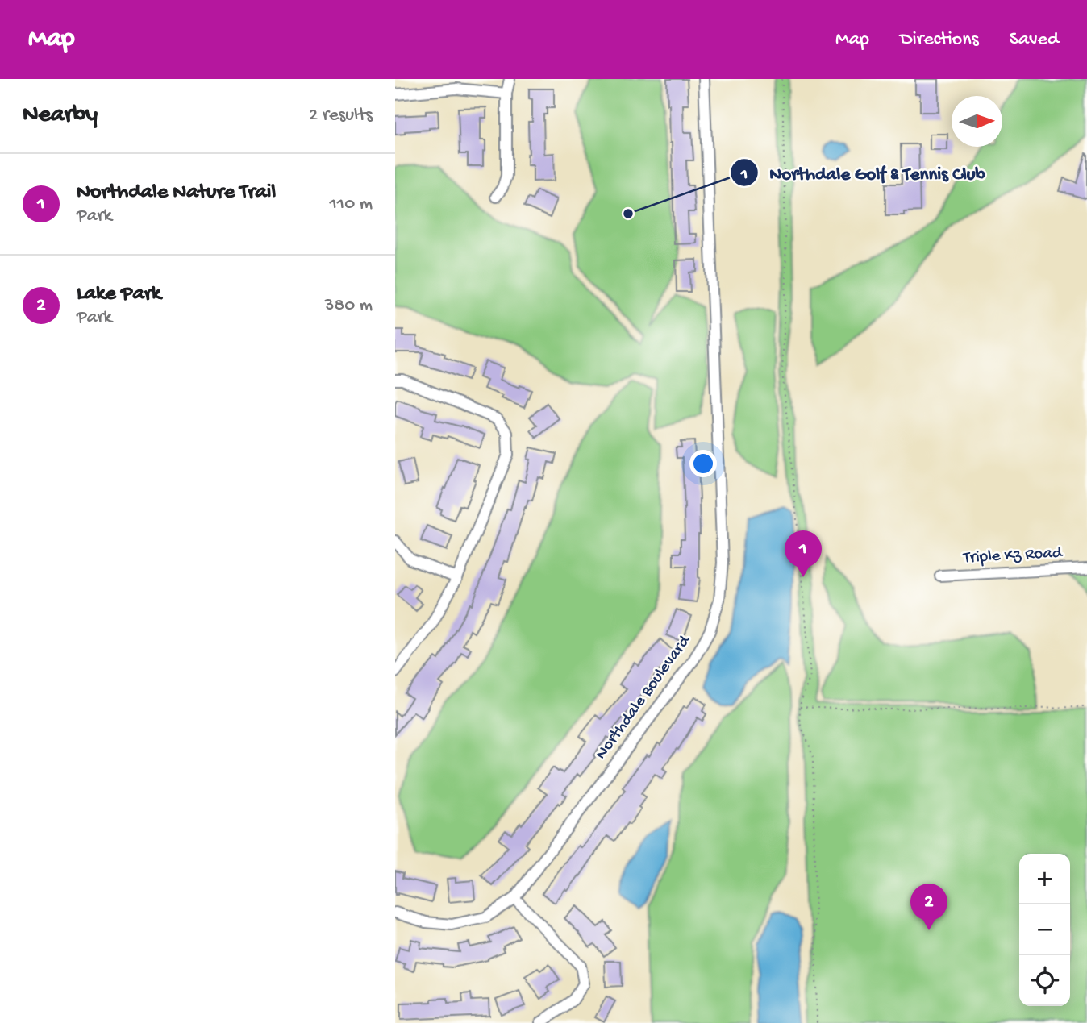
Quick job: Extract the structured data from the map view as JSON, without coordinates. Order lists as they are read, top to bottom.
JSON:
{
  "streets": {
    "street": ["Triple Kz Road", "Northdale Boulevard"]
  },
  "places": ["Northdale Golf & Tennis Club"],
  "north": "right",
  "page": {
    "header": "Map",
    "nav": ["Map", "Directions", "Saved"],
    "heading": ["Nearby", "2 results"],
    "list": [
      {
        "mark": "1",
        "name": "Northdale Nature Trail",
        "note": "Park",
        "value": "110 m"
      },
      {
        "mark": "2",
        "name": "Lake Park",
        "note": "Park",
        "value": "380 m"
      }
    ],
    "pins": ["1", "2"],
    "map_buttons": ["+", "−"]
  }
}
